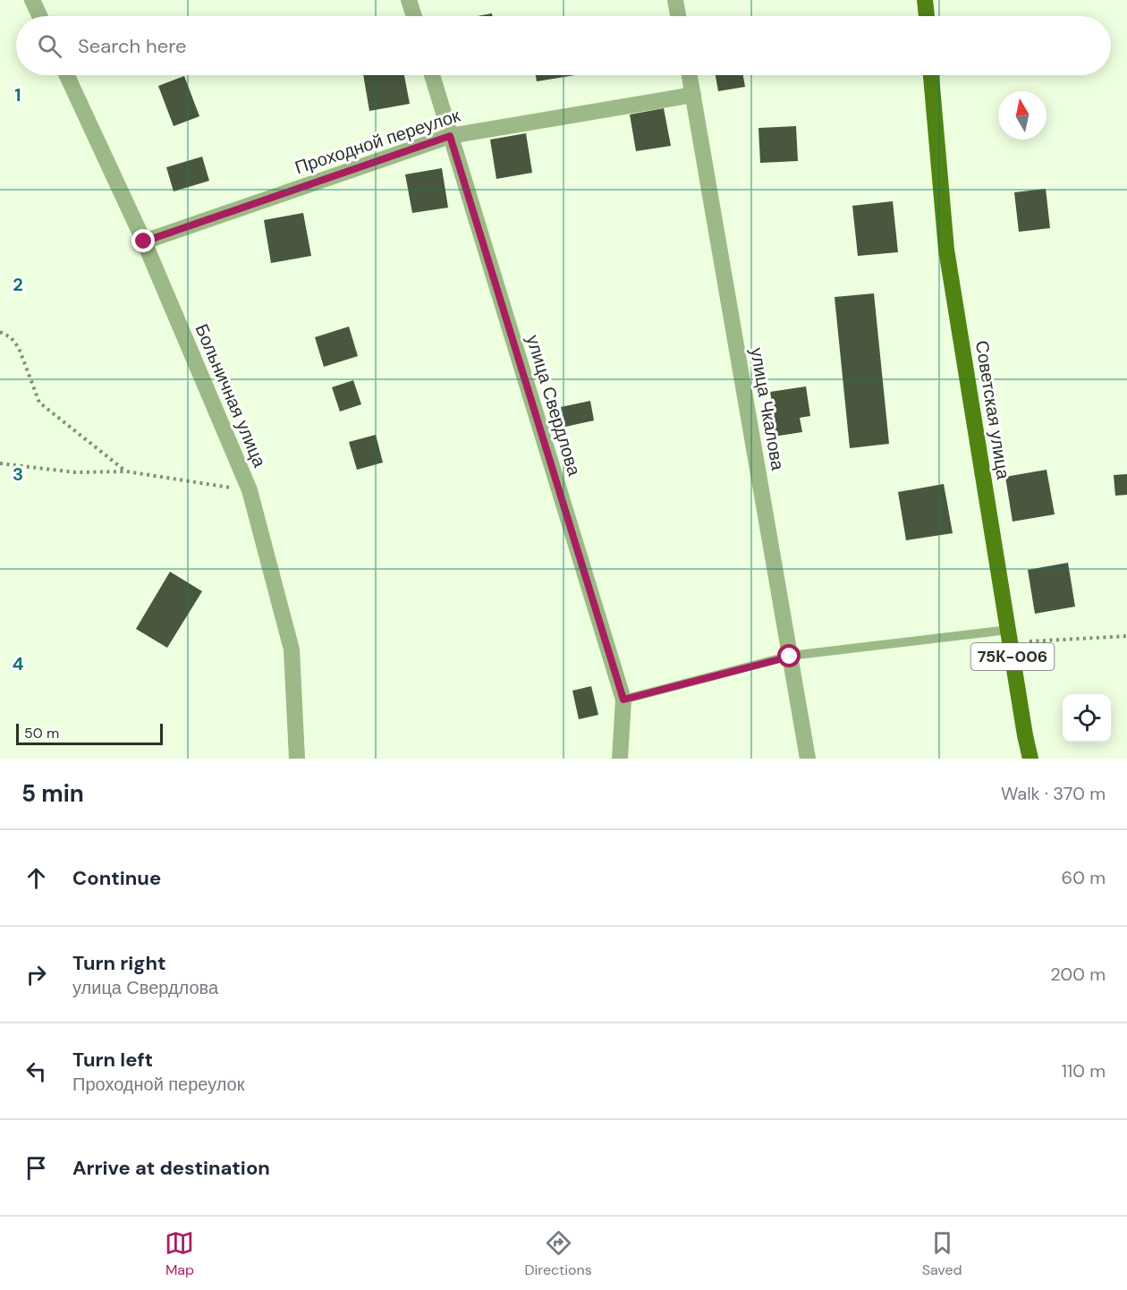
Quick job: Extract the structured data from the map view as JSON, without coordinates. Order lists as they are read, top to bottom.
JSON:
{
  "streets": {
    "main road": ["Советская улица", "75К-006"],
    "street": [
      "Проходной переулок",
      "Больничная улица",
      "улица Свердлова",
      "улица Чкалова"
    ]
  },
  "crossings": [
    ["Проходной переулок", "Больничная улица"],
    ["Проходной переулок", "улица Свердлова"],
    ["Проходной переулок", "улица Чкалова"]
  ],
  "scale_bar": "50 m",
  "north": "top",
  "page": {
    "search": "Search here",
    "scale": "50 m",
    "heading": ["5 min", "Walk · 370 m"],
    "list": [
      ["Continue", "60 m"],
      ["Turn right", "улица Свердлова", "200 m"],
      ["Turn left", "Проходной переулок", "110 m"],
      "Arrive at destination"
    ],
    "nav": ["Map", "Directions", "Saved"]
  },
  "grid": {
    "rows": [
      "1",
      "2",
      "3",
      "4"
    ]
  }
}
